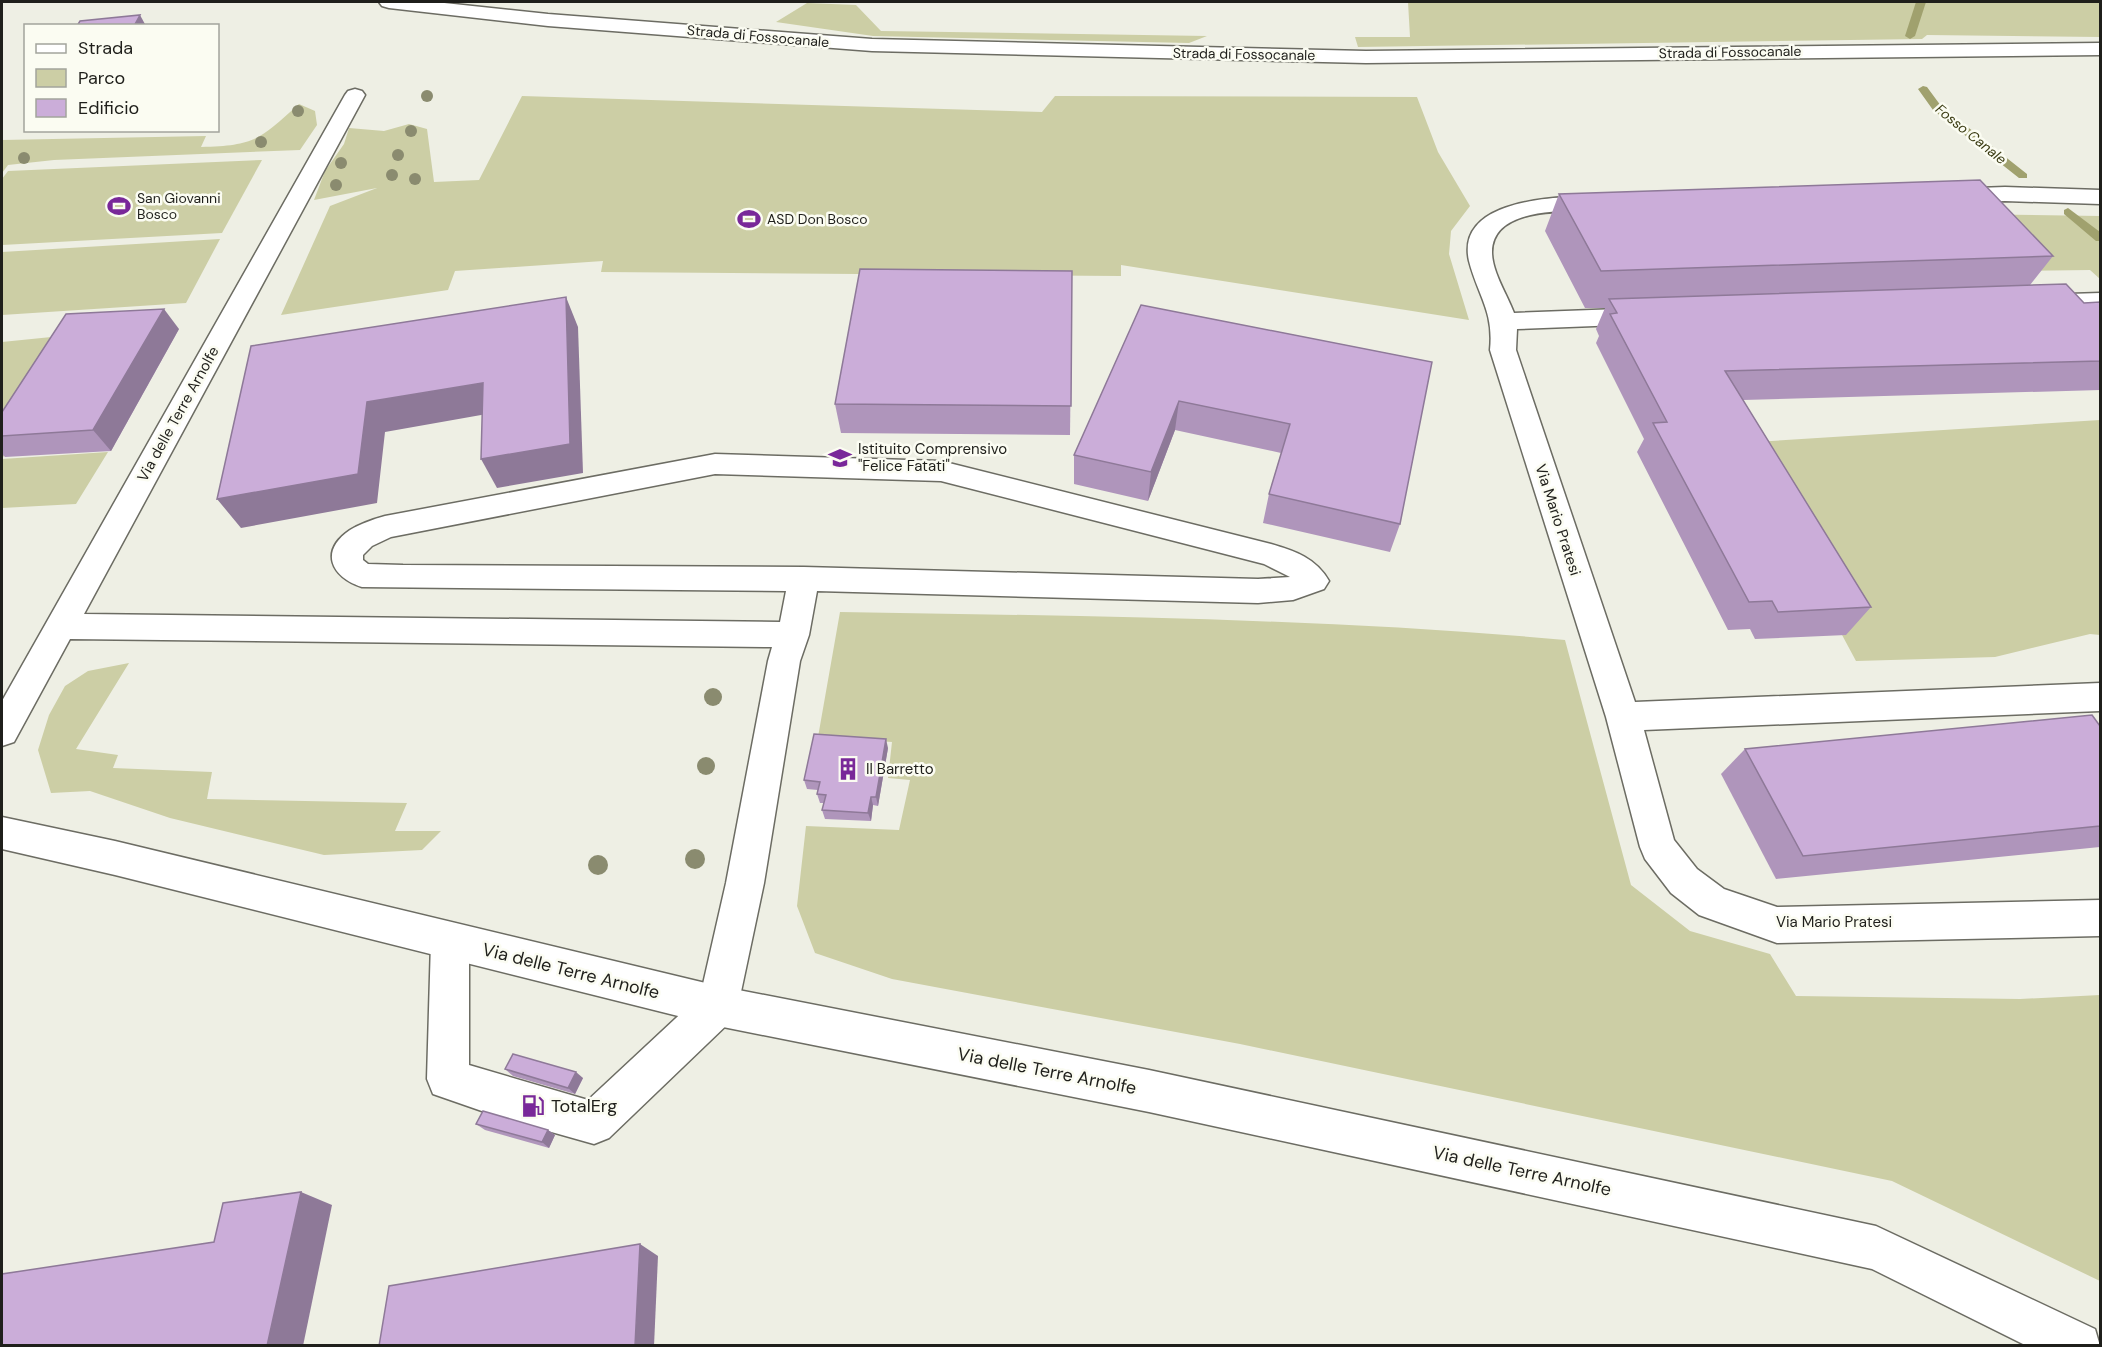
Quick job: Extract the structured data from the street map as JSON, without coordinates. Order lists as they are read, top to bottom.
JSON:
{
  "streets": {
    "street": ["Strada di Fossocanale", "Via delle Terre Arnolfe", "Via Mario Pratesi"]
  },
  "water": ["Fosso Canale"],
  "places": {
    "sports": ["San Giovanni Bosco", "ASD Don Bosco"],
    "school or university": ["Istituito Comprensivo \"Felice Fatati\""],
    "building": ["Il Barretto"],
    "fuel station": ["TotalErg"]
  },
  "legend": ["Strada", "Parco", "Edificio"]
}
